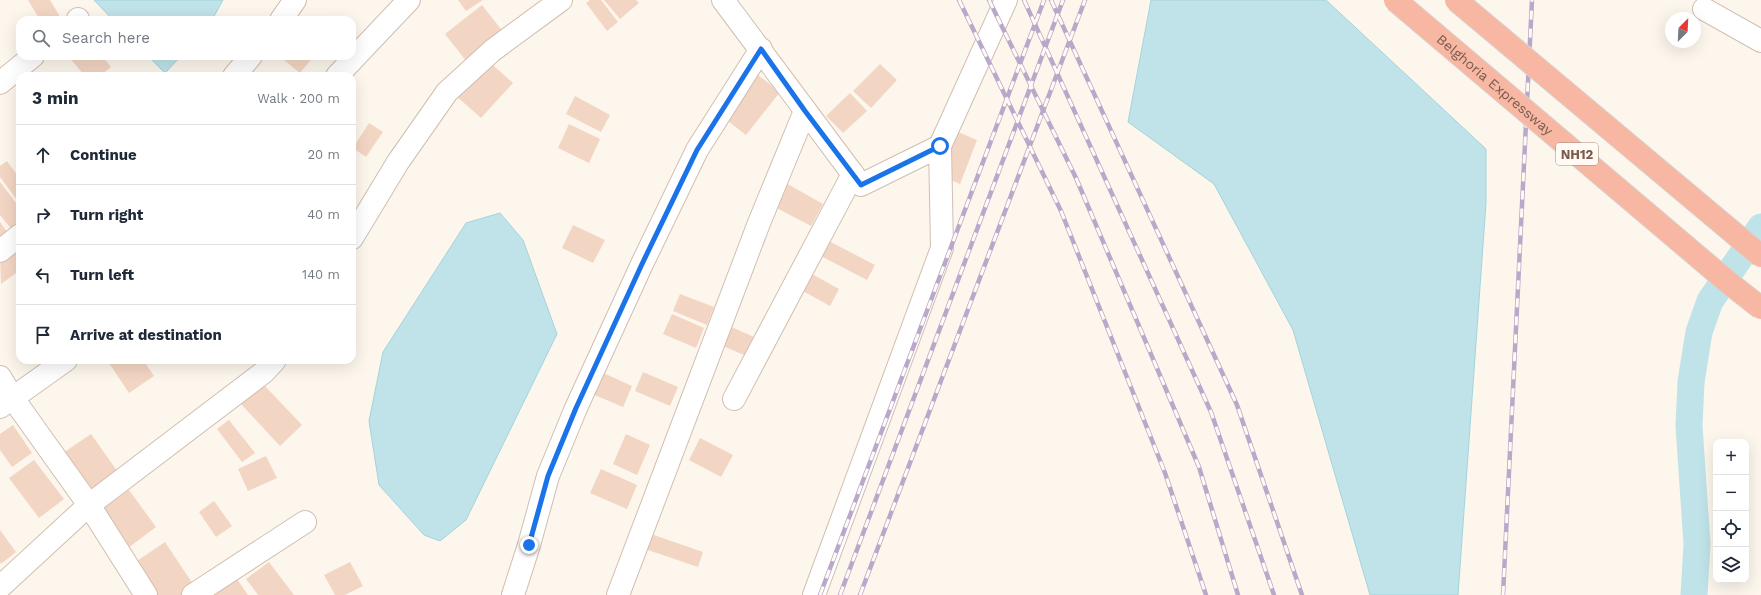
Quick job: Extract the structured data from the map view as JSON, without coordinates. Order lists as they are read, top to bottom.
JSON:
{
  "streets": {
    "highway": ["Belghoria Expressway", "NH12"]
  },
  "north": "top right",
  "page": {
    "search": "Search here",
    "heading": ["3 min", "Walk · 200 m"],
    "list": [
      ["Continue", "20 m"],
      ["Turn right", "40 m"],
      ["Turn left", "140 m"],
      "Arrive at destination"
    ],
    "map_buttons": ["+", "−"]
  }
}
